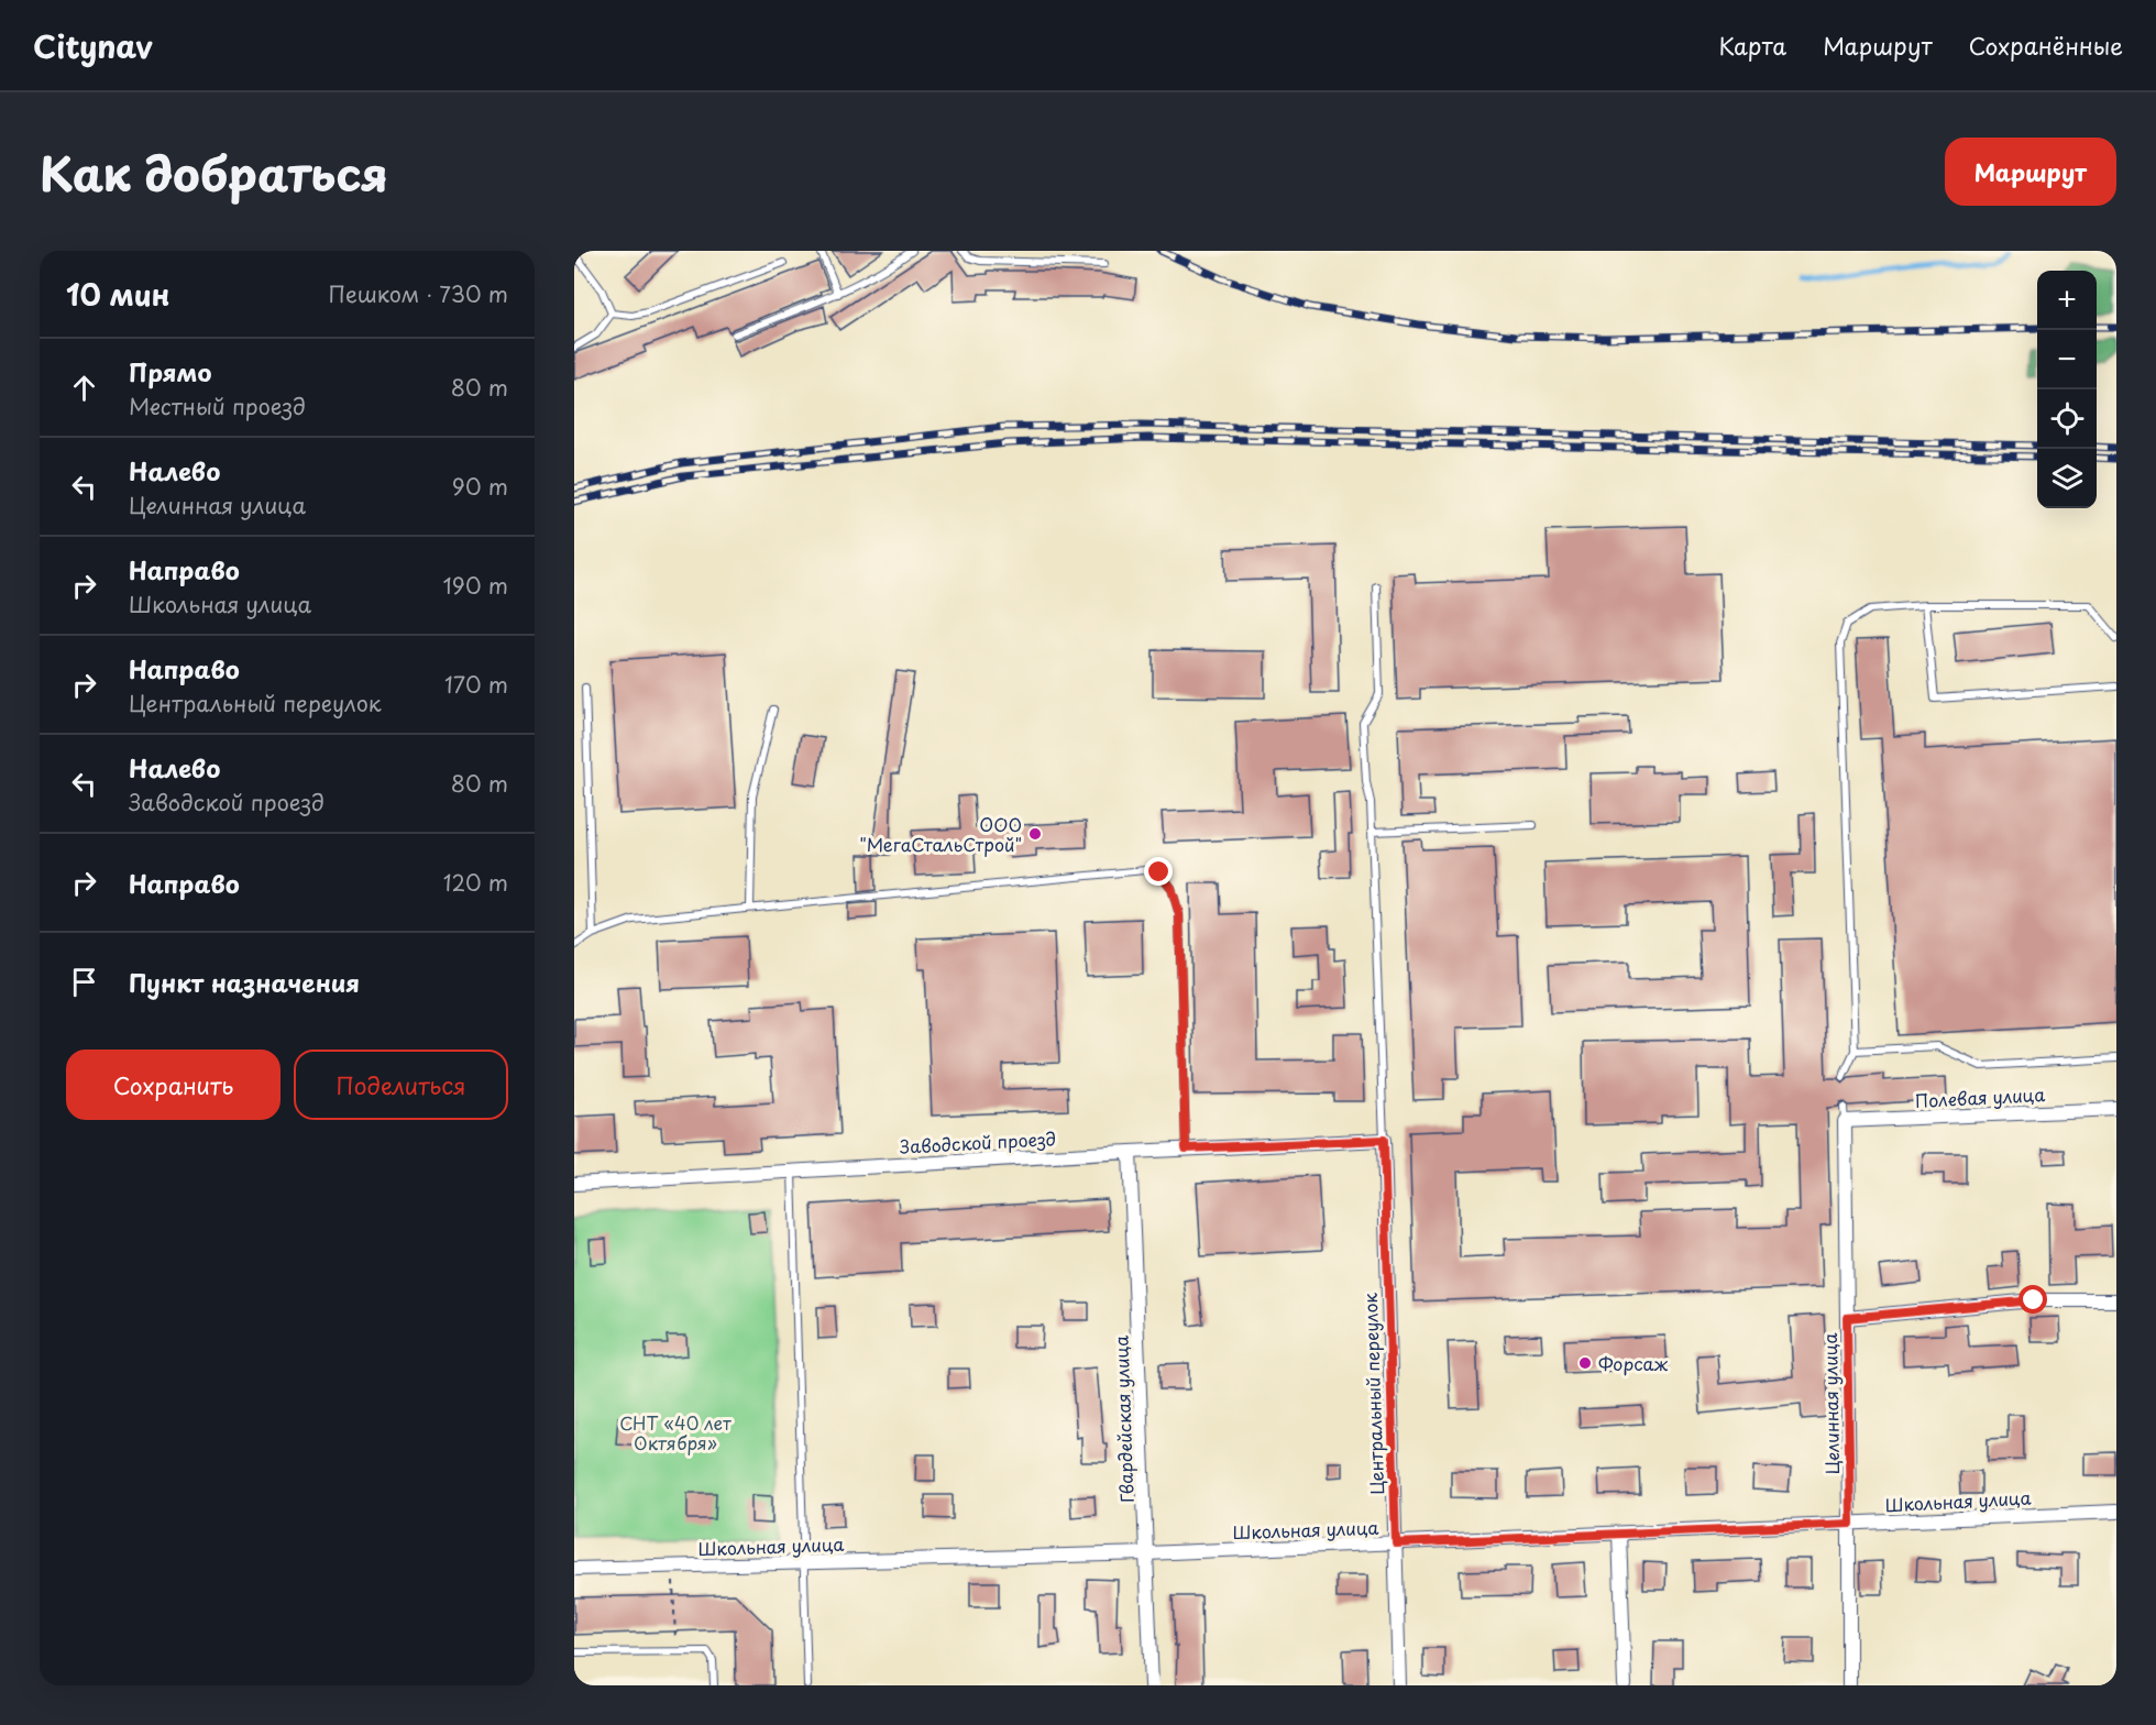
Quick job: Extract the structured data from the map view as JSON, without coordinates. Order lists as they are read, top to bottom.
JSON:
{
  "streets": {
    "street": [
      "Полевая улица",
      "Заводской проезд",
      "Центральный переулок",
      "Целинная улица",
      "Гвардейская улица",
      "Школьная улица"
    ]
  },
  "crossings": [
    ["Полевая улица", "Целинная улица"],
    ["Заводской проезд", "Центральный переулок"],
    ["Заводской проезд", "Гвардейская улица"],
    ["Центральный переулок", "Школьная улица"],
    ["Целинная улица", "Школьная улица"],
    ["Гвардейская улица", "Школьная улица"]
  ],
  "parks": ["СНТ «40 лет Октября»"],
  "places": ["ООО \"МегаСтальСтрой\"", "Форсаж"],
  "page": {
    "header": "Citynav",
    "nav": ["Карта", "Маршрут", "Сохранённые"],
    "title": "Как добраться",
    "buttons": [
      "Маршрут",
      ["Сохранить", "Поделиться"]
    ],
    "heading": ["10 мин", "Пешком · 730 m"],
    "map_buttons": ["+", "−"],
    "list": [
      ["Прямо", "Местный проезд", "80 m"],
      ["Налево", "Целинная улица", "90 m"],
      ["Направо", "Школьная улица", "190 m"],
      ["Направо", "Центральный переулок", "170 m"],
      ["Налево", "Заводской проезд", "80 m"],
      ["Направо", "120 m"],
      "Пункт назначения"
    ]
  }
}
